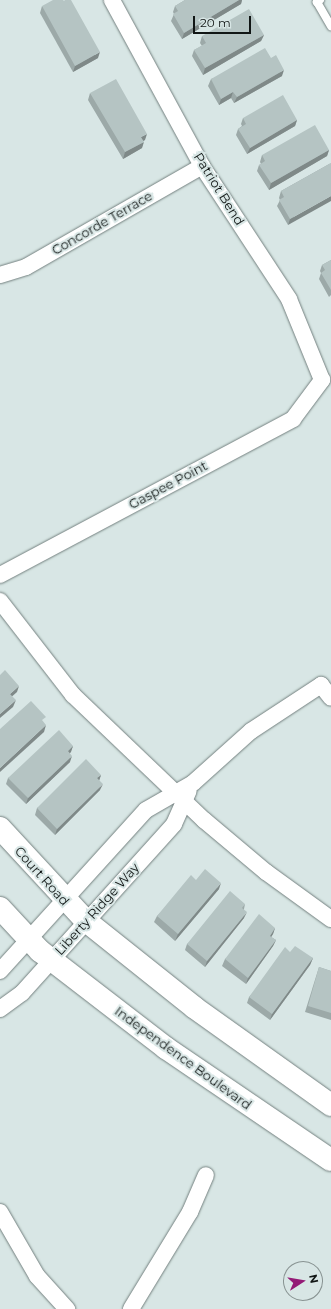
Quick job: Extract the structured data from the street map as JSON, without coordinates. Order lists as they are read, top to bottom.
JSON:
{
  "streets": {
    "main road": ["Court Road", "Independence Boulevard"],
    "street": [
      "Patriot Bend",
      "Concorde Terrace",
      "Gaspee Point",
      "Liberty Ridge Way"
    ]
  },
  "crossings": [
    ["Patriot Bend", "Concorde Terrace"],
    ["Patriot Bend", "Gaspee Point"],
    ["Court Road", "Liberty Ridge Way"],
    ["Liberty Ridge Way", "Independence Boulevard"]
  ],
  "scale_bar": "20 m",
  "north": "right"
}
